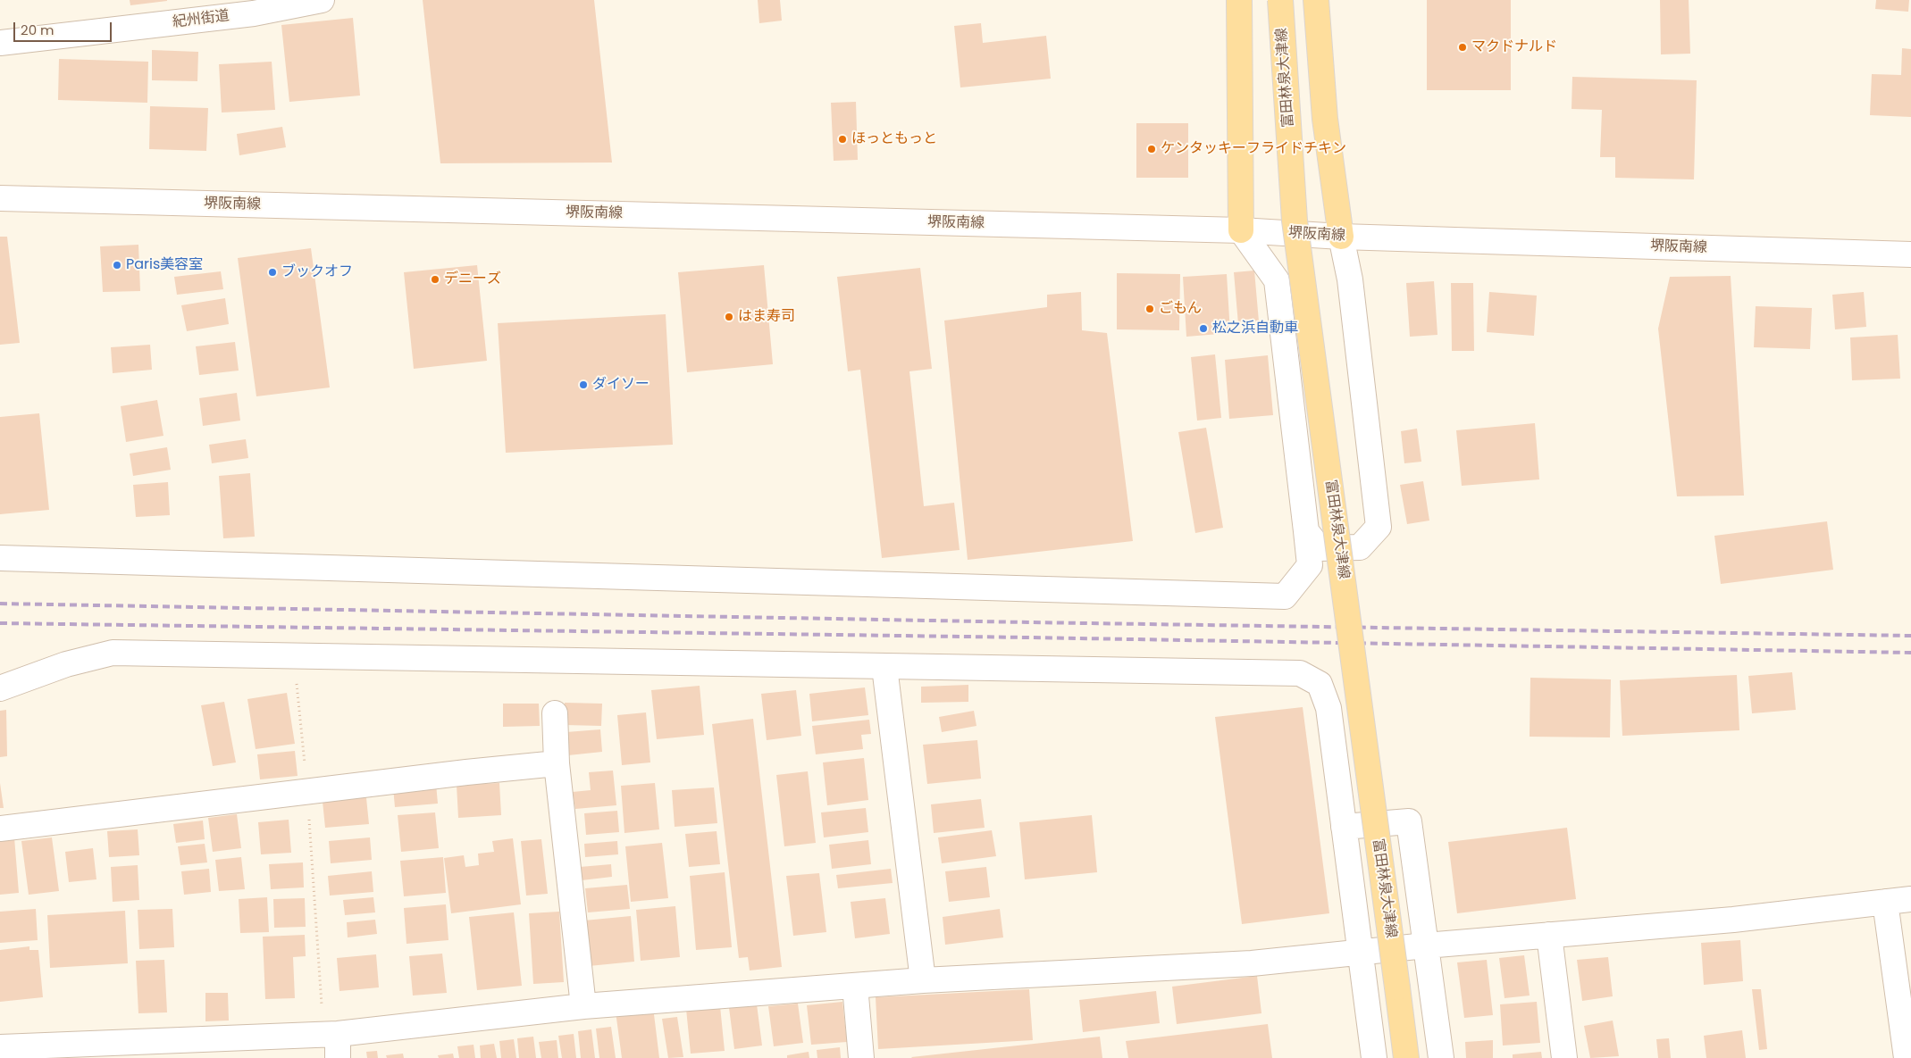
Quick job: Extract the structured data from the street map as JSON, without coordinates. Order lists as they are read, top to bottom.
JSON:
{
  "streets": {
    "main road": ["富田林泉大津線"],
    "street": ["紀州街道", "堺阪南線"]
  },
  "places": [
    "マクドナルド",
    "ほっともっと",
    "ケンタッキーフライドチキン",
    "Paris美容室",
    "ブックオフ",
    "デニーズ",
    "ごもん",
    "はま寿司",
    "松之浜自動車",
    "ダイソー"
  ],
  "scale_bar": "20 m"
}
